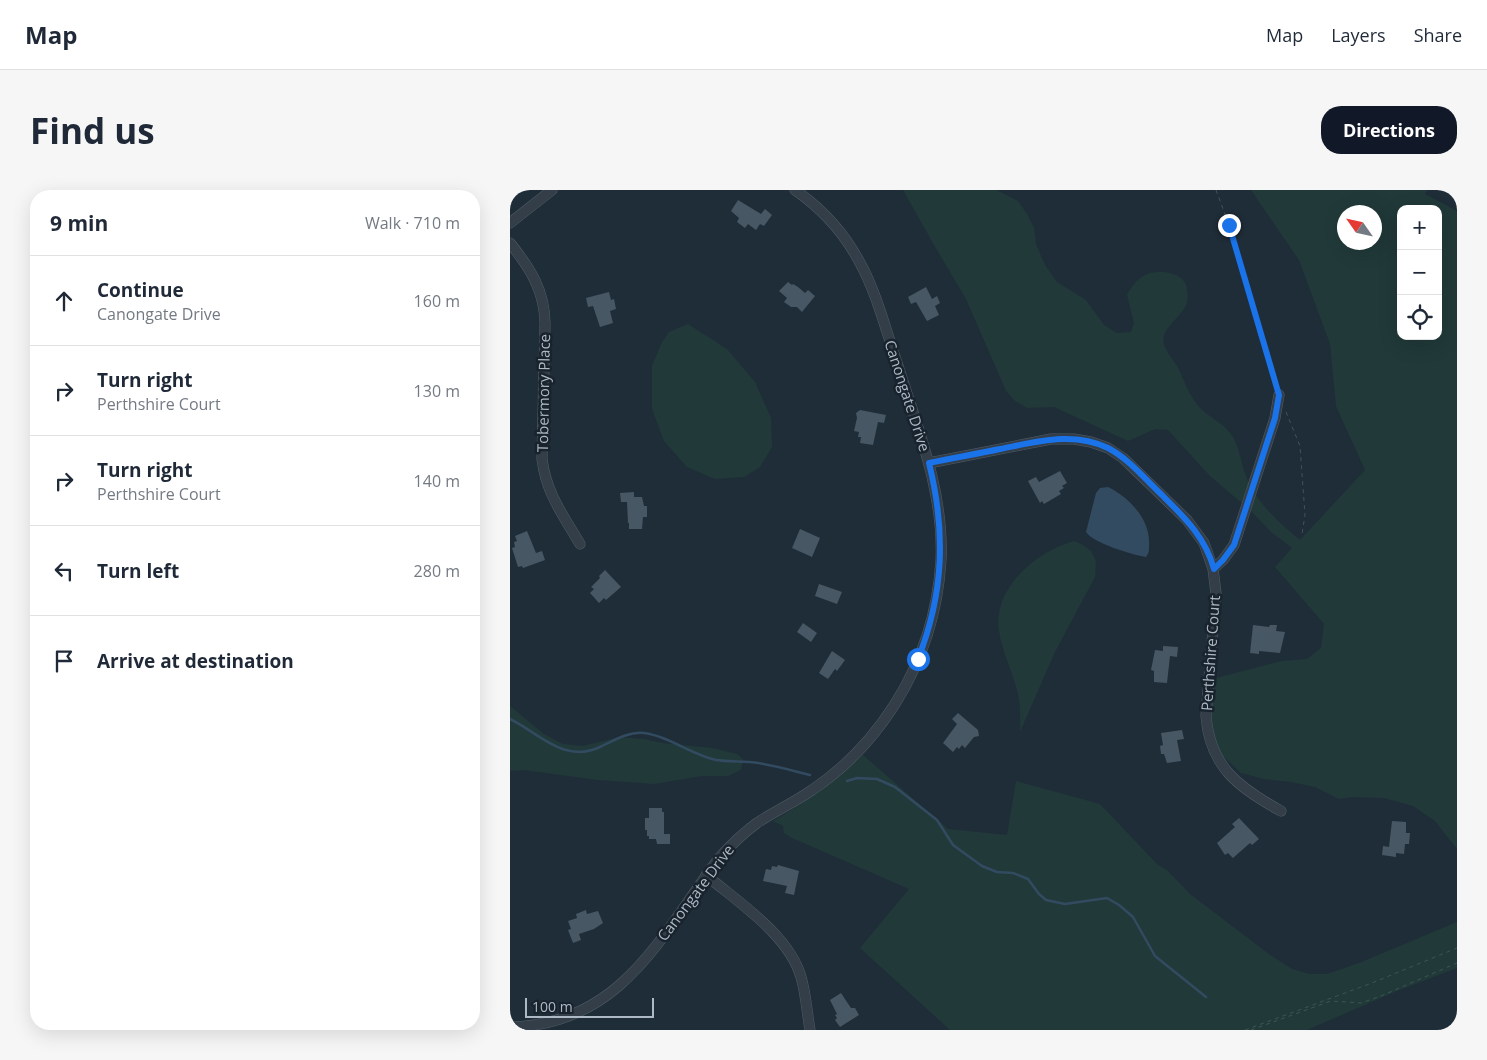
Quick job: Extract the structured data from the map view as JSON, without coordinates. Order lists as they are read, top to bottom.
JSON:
{
  "streets": {
    "street": ["Tobermory Place", "Canongate Drive", "Perthshire Court"]
  },
  "crossings": [
    ["Canongate Drive", "Perthshire Court"]
  ],
  "scale_bar": "100 m",
  "north": "top left",
  "page": {
    "header": "Map",
    "nav": ["Map", "Layers", "Share"],
    "buttons": "Directions",
    "title": "Find us",
    "heading": ["9 min", "Walk · 710 m"],
    "map_buttons": ["+", "−"],
    "list": [
      ["Continue", "Canongate Drive", "160 m"],
      ["Turn right", "Perthshire Court", "130 m"],
      ["Turn right", "Perthshire Court", "140 m"],
      ["Turn left", "280 m"],
      "Arrive at destination"
    ],
    "scale": "100 m"
  }
}
